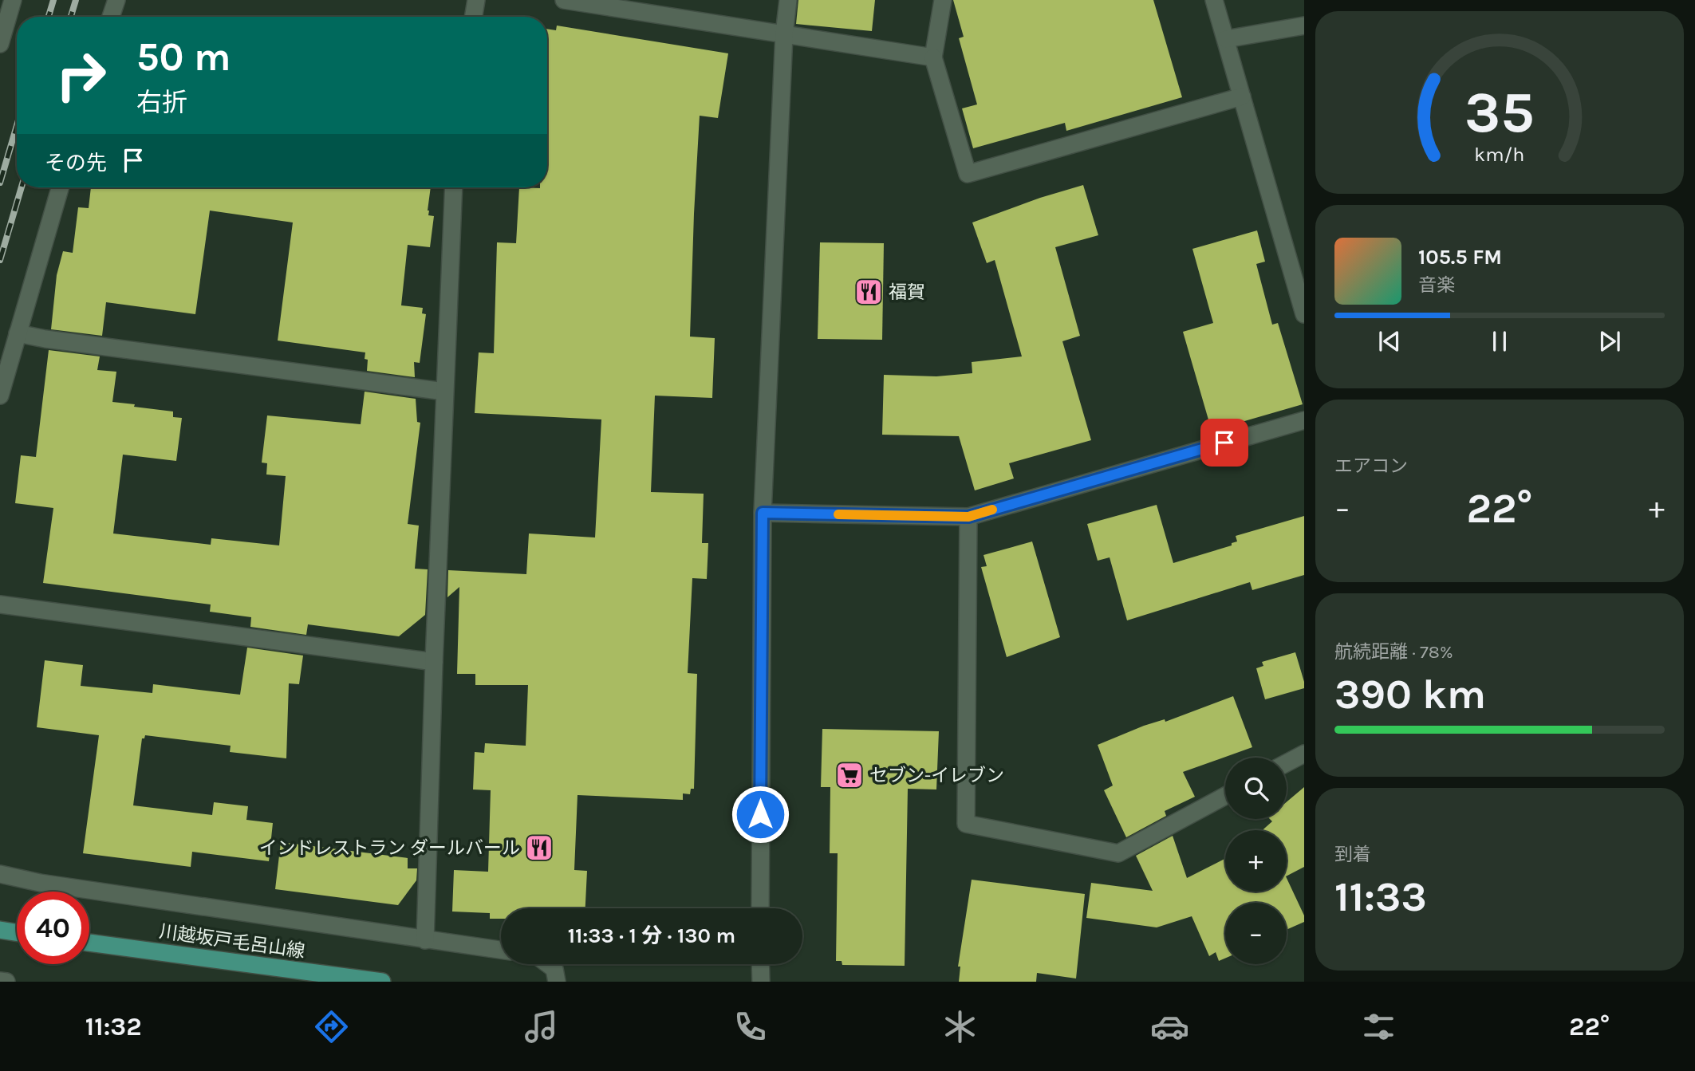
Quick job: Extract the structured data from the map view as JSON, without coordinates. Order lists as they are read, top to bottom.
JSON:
{
  "streets": {
    "main road": ["川越坂戸毛呂山線"]
  },
  "places": {
    "restaurant": ["福賀", "インドレストラン ダールバール"],
    "supermarket": ["セブン-イレブン"]
  },
  "page": {
    "turn": ["50 m", "右折"],
    "then": "その先",
    "song": ["105.5 FM", "音楽"],
    "tile": [
      "エアコン",
      ["航続距離 · 78%", "390 km"],
      ["到着", "11:33"]
    ],
    "heat": ["−", "22°", "+"],
    "map_buttons": ["+", "−"],
    "limit": "40",
    "trip": "11:33 · 1 分 · 130 m",
    "tabs": ["11:32", "22°"],
    "gauge": ["35", "km/h"]
  }
}
